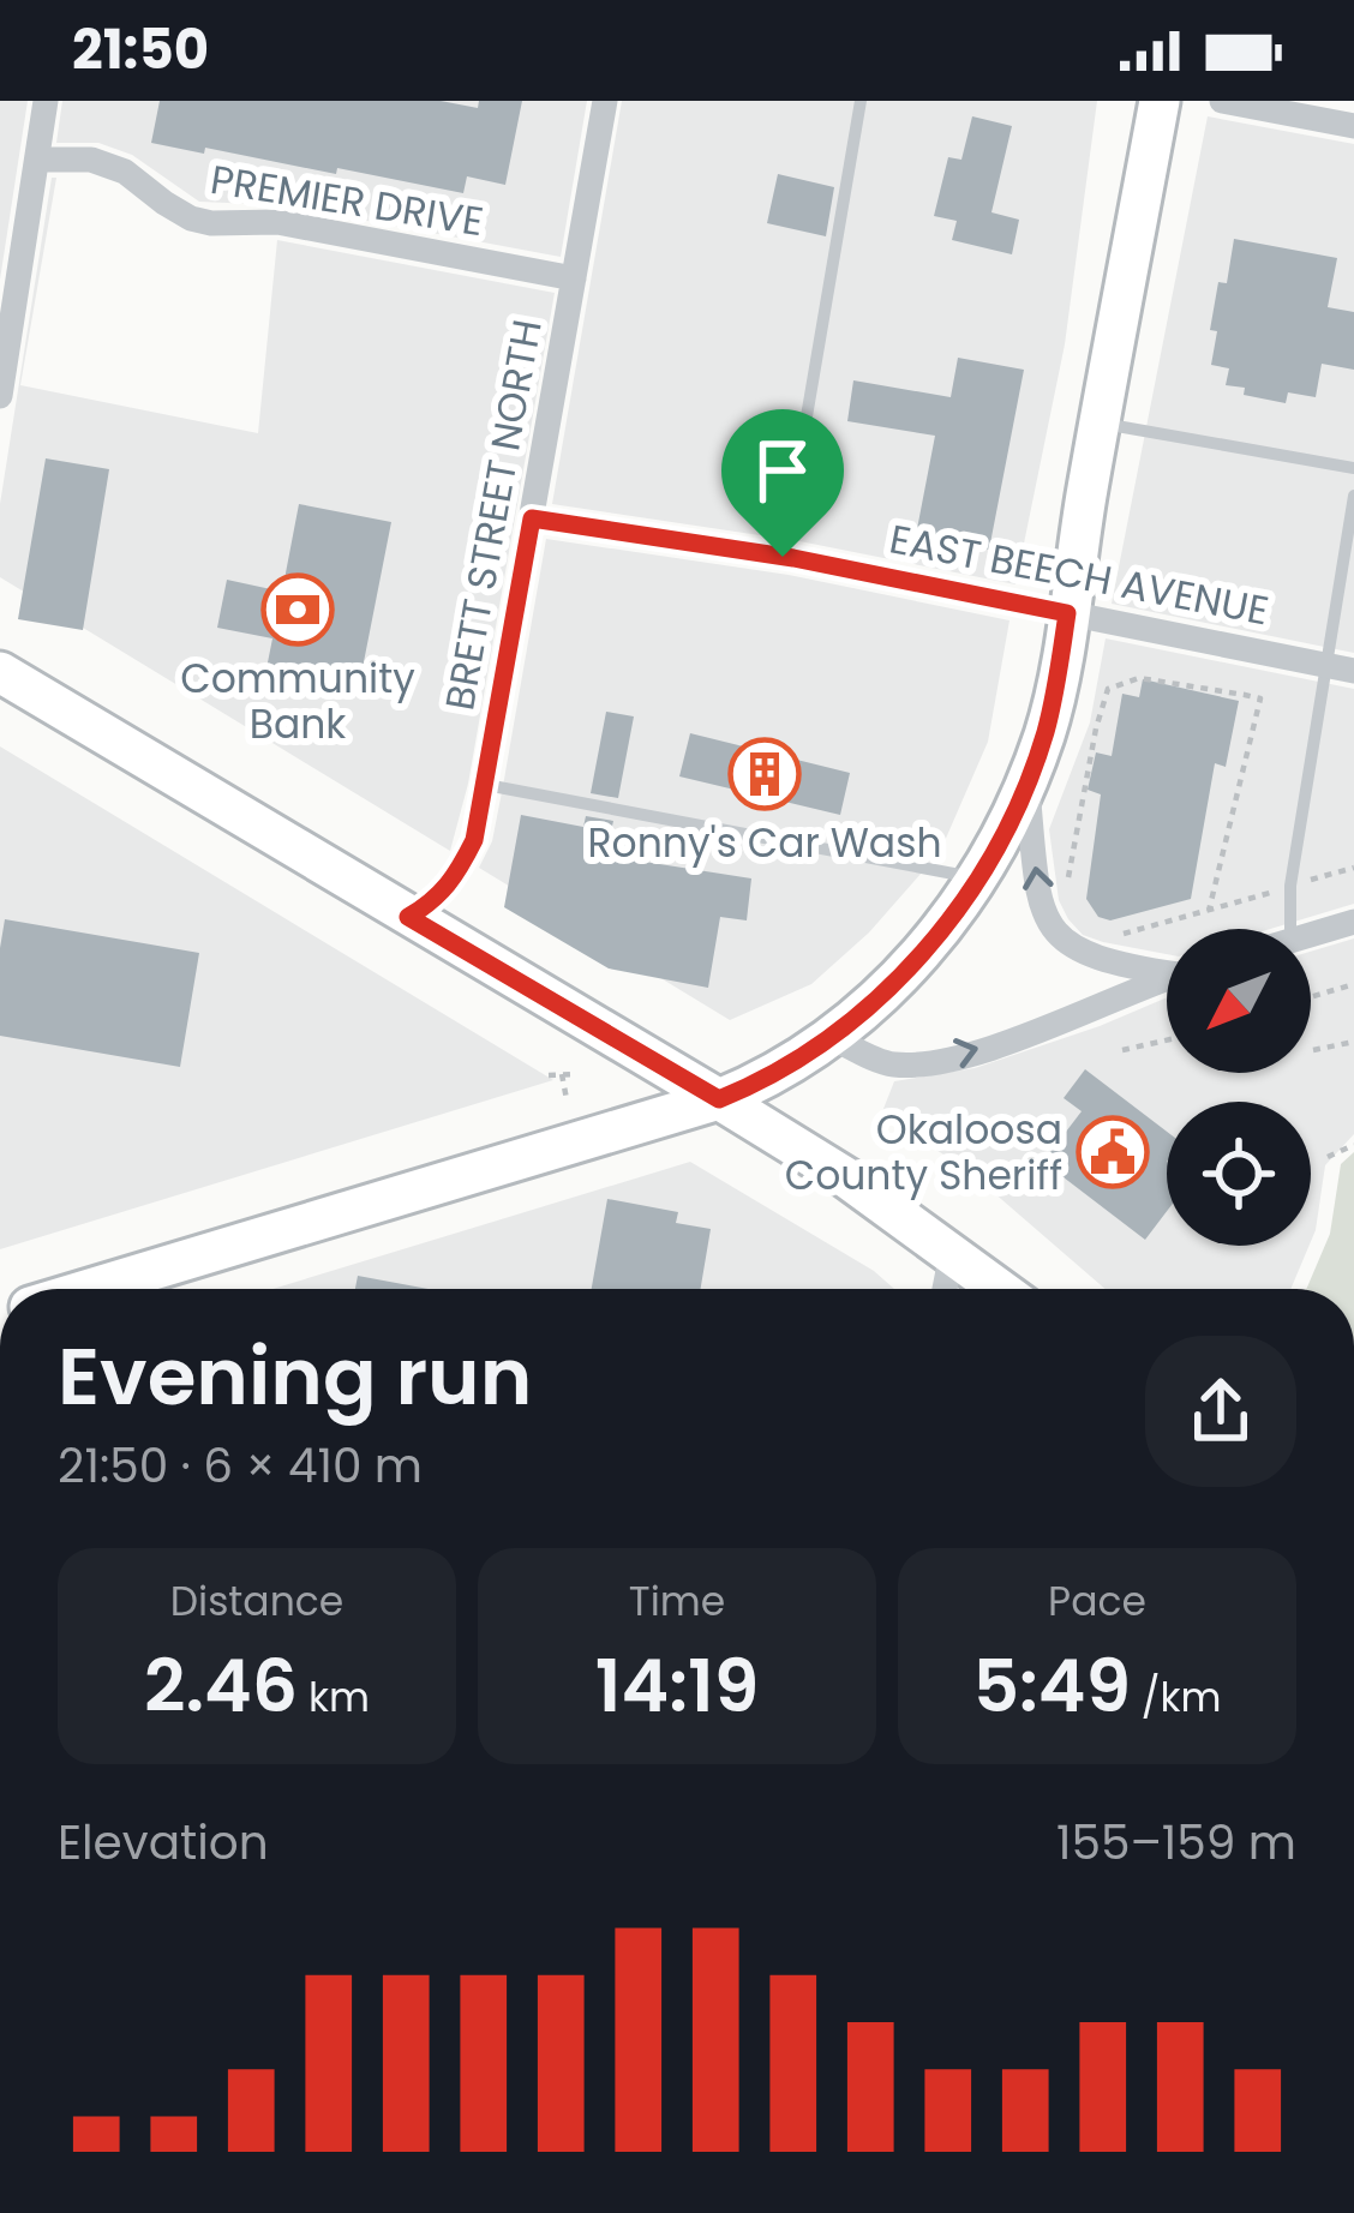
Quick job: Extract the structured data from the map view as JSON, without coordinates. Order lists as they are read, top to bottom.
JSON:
{
  "streets": {
    "street": ["PREMIER DRIVE", "BRETT STREET NORTH", "EAST BEECH AVENUE"]
  },
  "crossings": [
    ["PREMIER DRIVE", "BRETT STREET NORTH"],
    ["BRETT STREET NORTH", "EAST BEECH AVENUE"]
  ],
  "places": {
    "bank": ["Community Bank"],
    "building": ["Ronny's Car Wash"],
    "public building": ["Okaloosa County Sheriff"]
  },
  "north": "bottom left",
  "page": {
    "status": "21:50",
    "heading": ["Evening run", "21:50 · 6 × 410 m"],
    "stats": [
      ["Distance", "2.46 km"],
      ["Time", "14:19"],
      ["Pace", "5:49 /km"]
    ],
    "chart": ["Elevation", "155–159 m"]
  }
}
